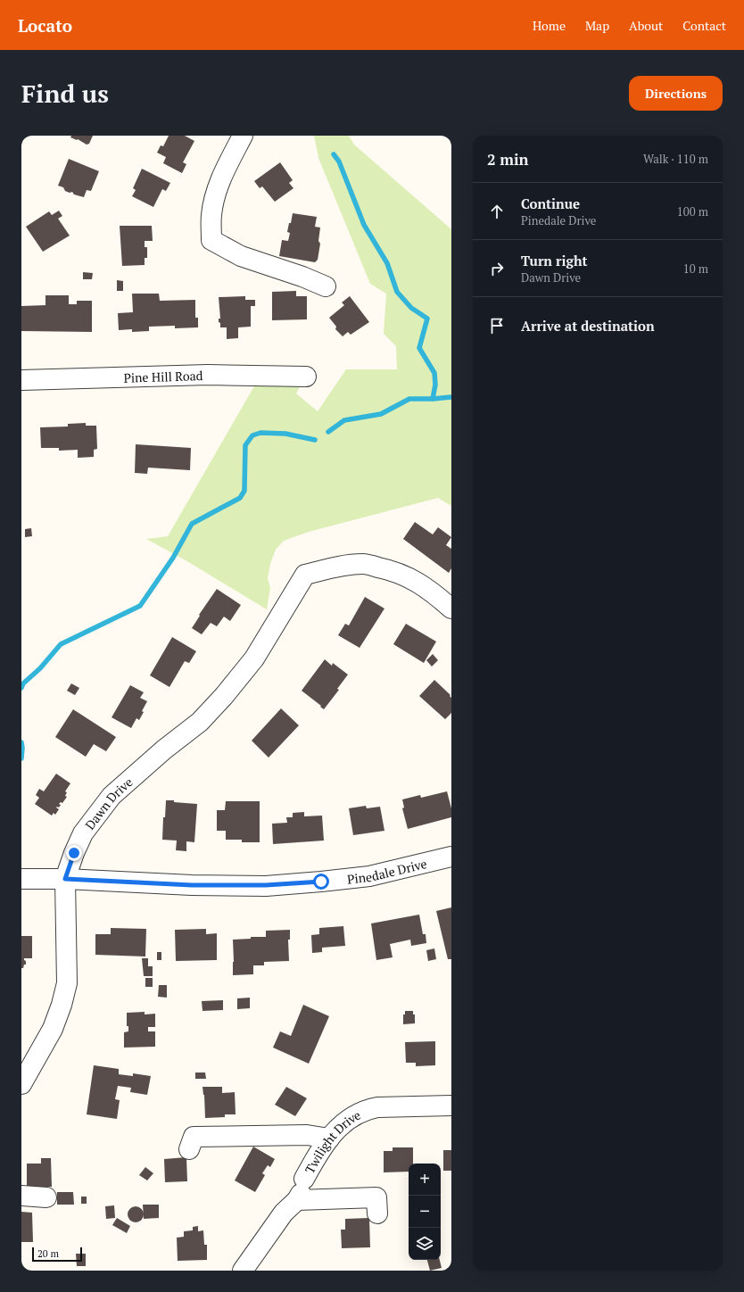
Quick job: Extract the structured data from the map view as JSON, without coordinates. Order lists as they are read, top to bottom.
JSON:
{
  "streets": {
    "street": [
      "Pine Hill Road",
      "Dawn Drive",
      "Pinedale Drive",
      "Twilight Drive"
    ]
  },
  "crossings": [
    ["Dawn Drive", "Pinedale Drive"]
  ],
  "scale_bar": "20 m",
  "page": {
    "header": "Locato",
    "nav": [
      "Home",
      "Map",
      "About",
      "Contact"
    ],
    "buttons": "Directions",
    "title": "Find us",
    "heading": ["2 min", "Walk · 110 m"],
    "list": [
      ["Continue", "Pinedale Drive", "100 m"],
      ["Turn right", "Dawn Drive", "10 m"],
      "Arrive at destination"
    ],
    "map_buttons": ["+", "−"],
    "scale": "20 m"
  }
}
